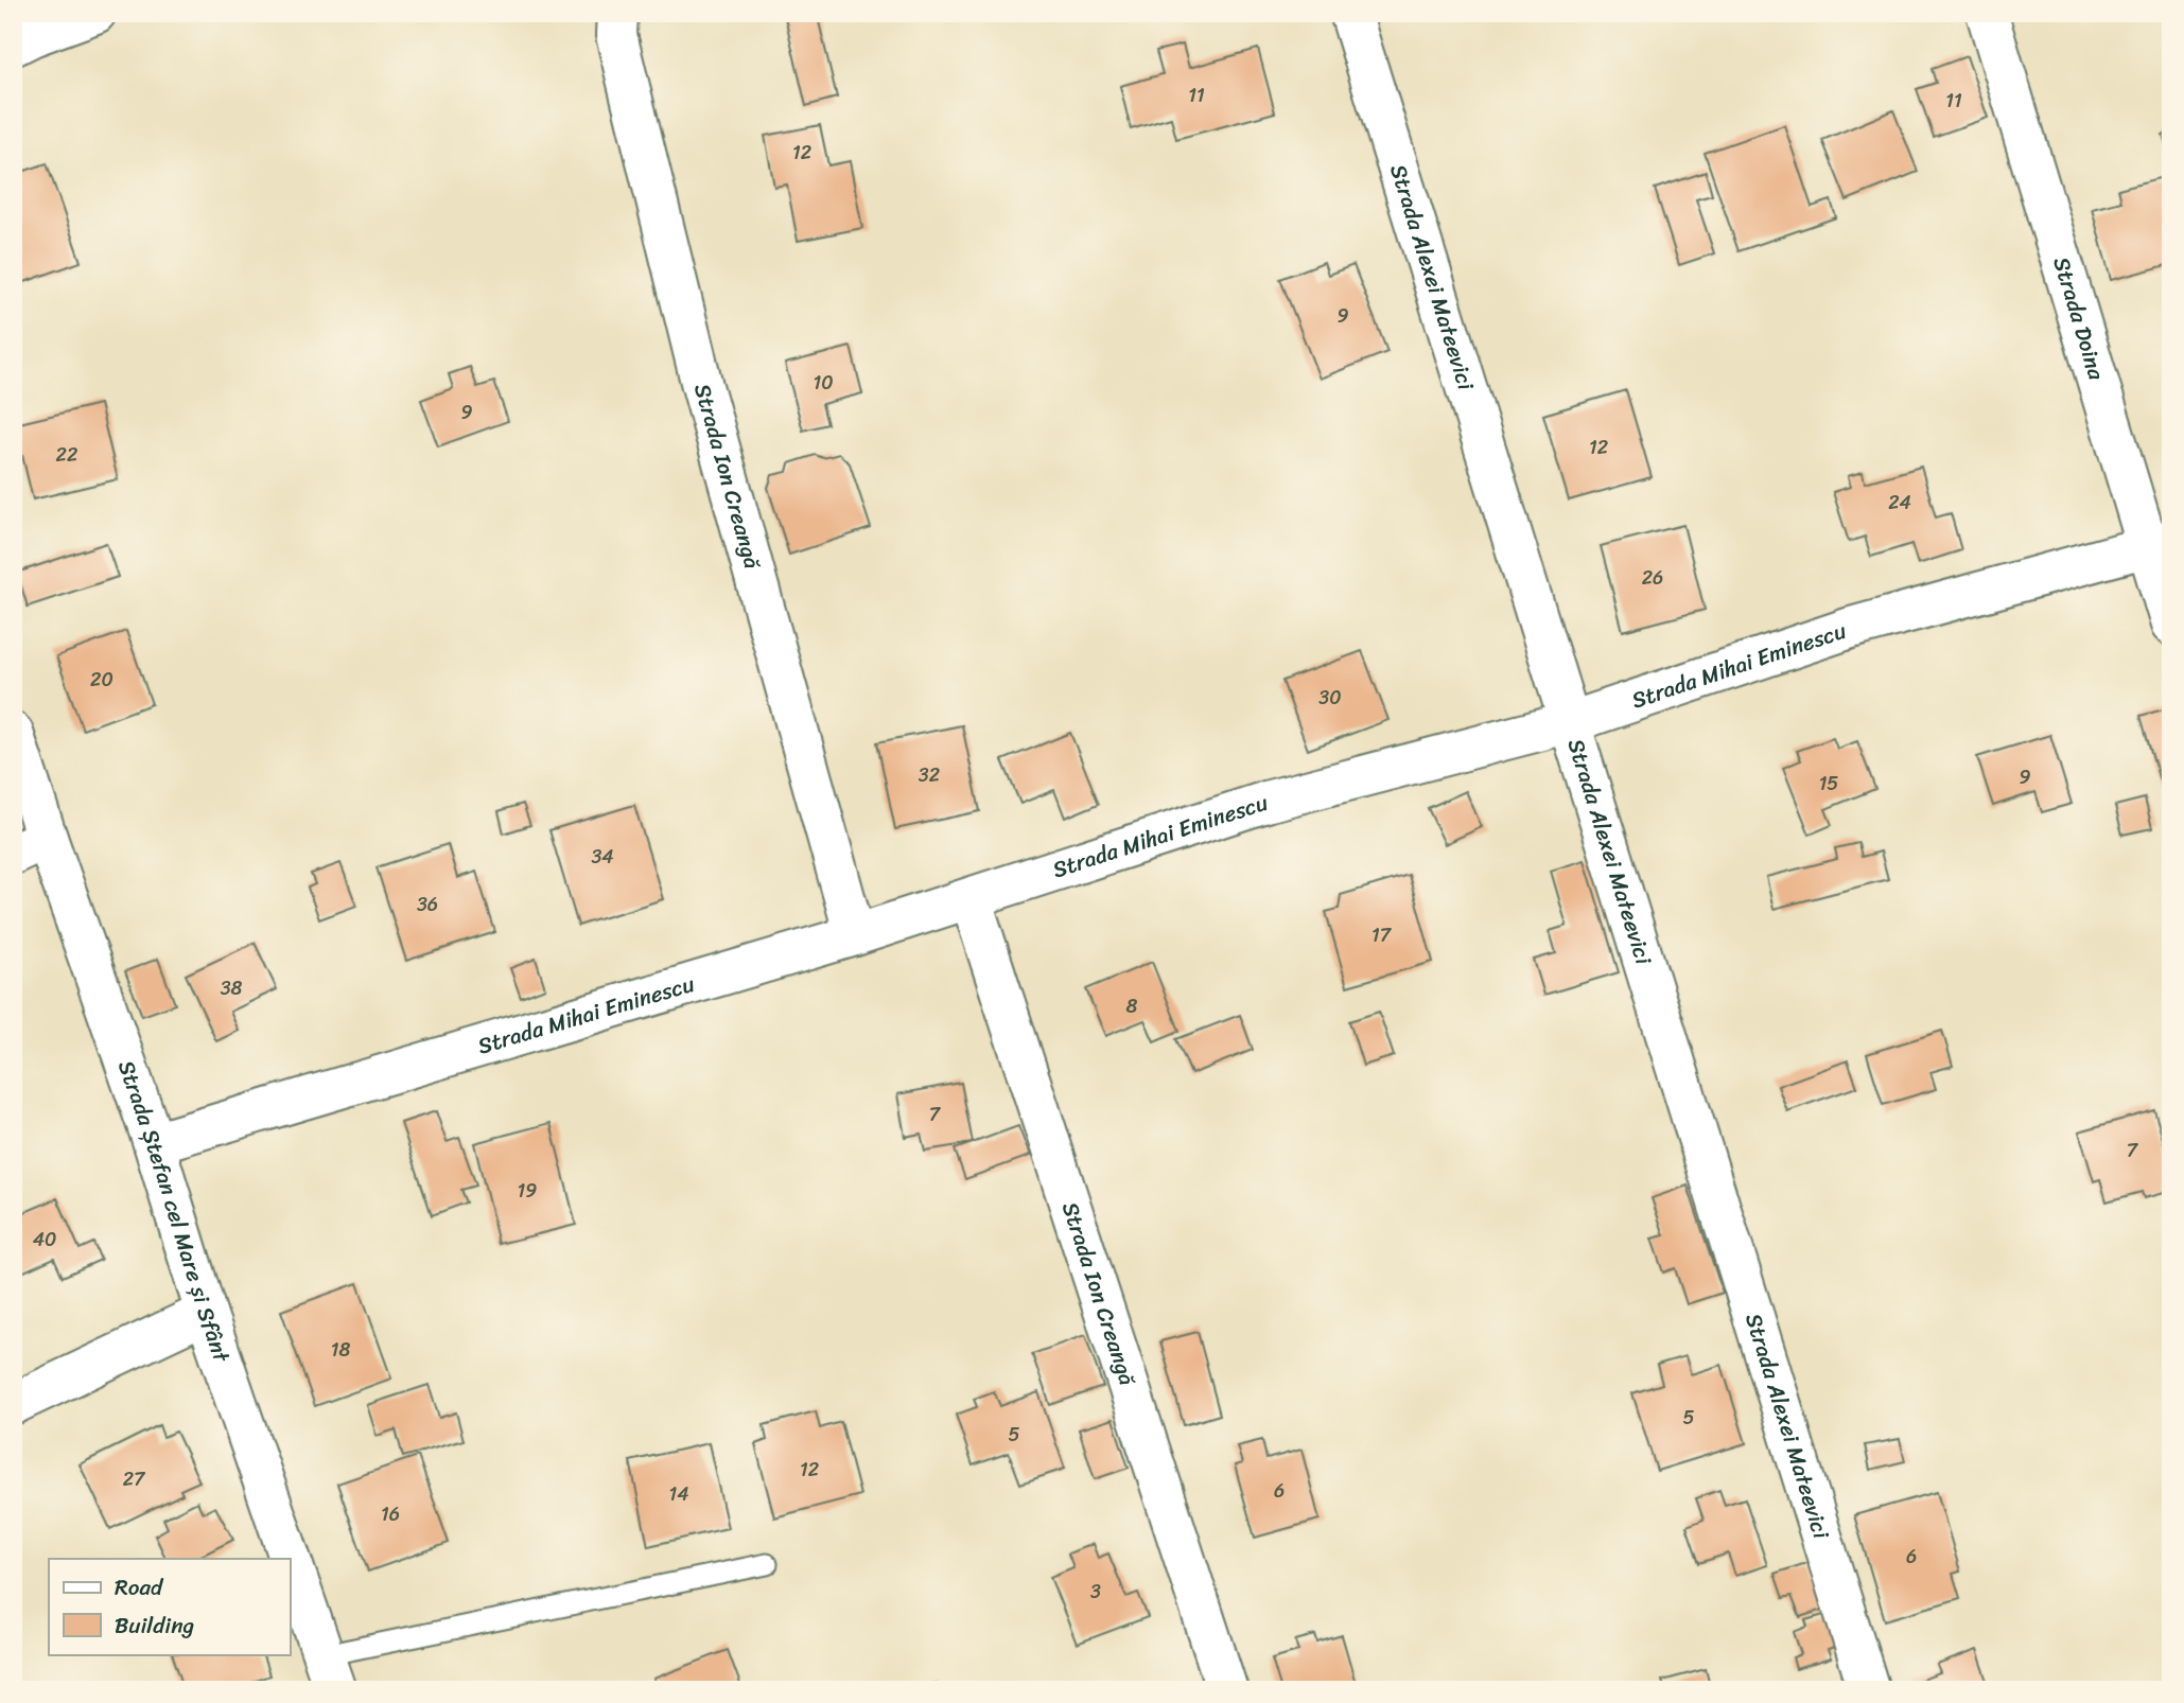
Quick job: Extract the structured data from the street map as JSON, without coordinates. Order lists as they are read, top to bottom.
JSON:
{
  "streets": {
    "street": [
      "Strada Alexei Mateevici",
      "Strada Doina",
      "Strada Ion Creangă",
      "Strada Mihai Eminescu",
      "Strada Ștefan cel Mare și Sfânt"
    ]
  },
  "crossings": [
    ["Strada Alexei Mateevici", "Strada Mihai Eminescu"],
    ["Strada Doina", "Strada Mihai Eminescu"],
    ["Strada Ion Creangă", "Strada Mihai Eminescu"],
    ["Strada Mihai Eminescu", "Strada Ștefan cel Mare și Sfânt"]
  ],
  "house_numbers": [
    "11",
    "11",
    "12",
    "9",
    "10",
    "9",
    "12",
    "22",
    "24",
    "26",
    "20",
    "30",
    "32",
    "9",
    "15",
    "34",
    "36",
    "17",
    "38",
    "8",
    "7",
    "7",
    "19",
    "40",
    "18",
    "5",
    "5",
    "12",
    "27",
    "6",
    "14",
    "16",
    "6",
    "3"
  ],
  "legend": ["Road", "Building"]
}
